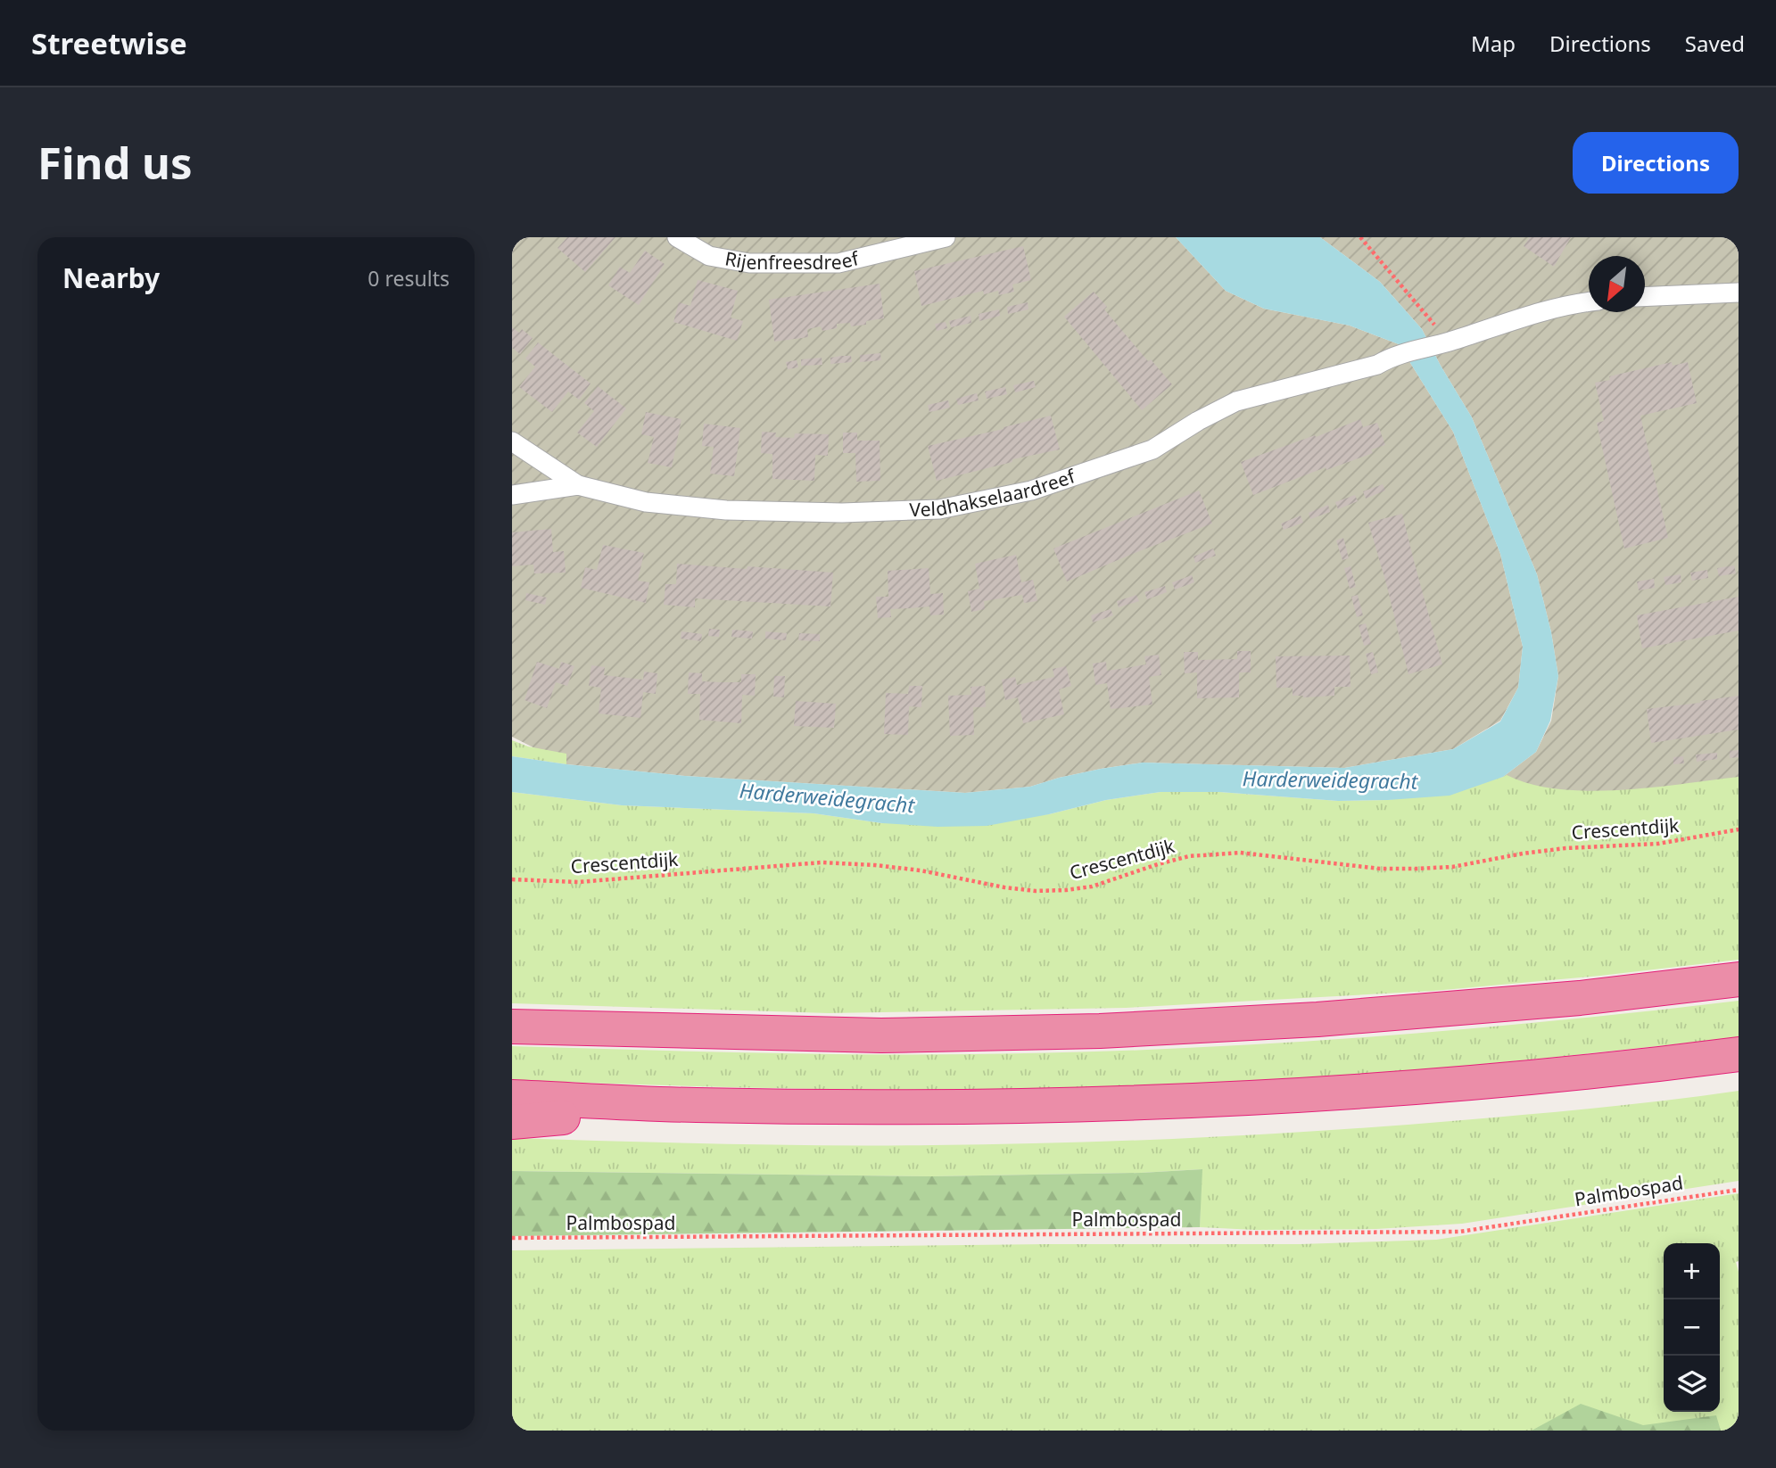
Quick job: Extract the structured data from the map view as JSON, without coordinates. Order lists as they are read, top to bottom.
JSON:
{
  "streets": {
    "street": ["Rijenfreesdreef", "Veldhakselaardreef"],
    "path": ["Crescentdijk", "Palmbospad"]
  },
  "water": ["Harderweidegracht"],
  "north": "bottom left",
  "page": {
    "header": "Streetwise",
    "nav": ["Map", "Directions", "Saved"],
    "buttons": "Directions",
    "title": "Find us",
    "heading": ["Nearby", "0 results"],
    "map_buttons": ["+", "−"]
  }
}
